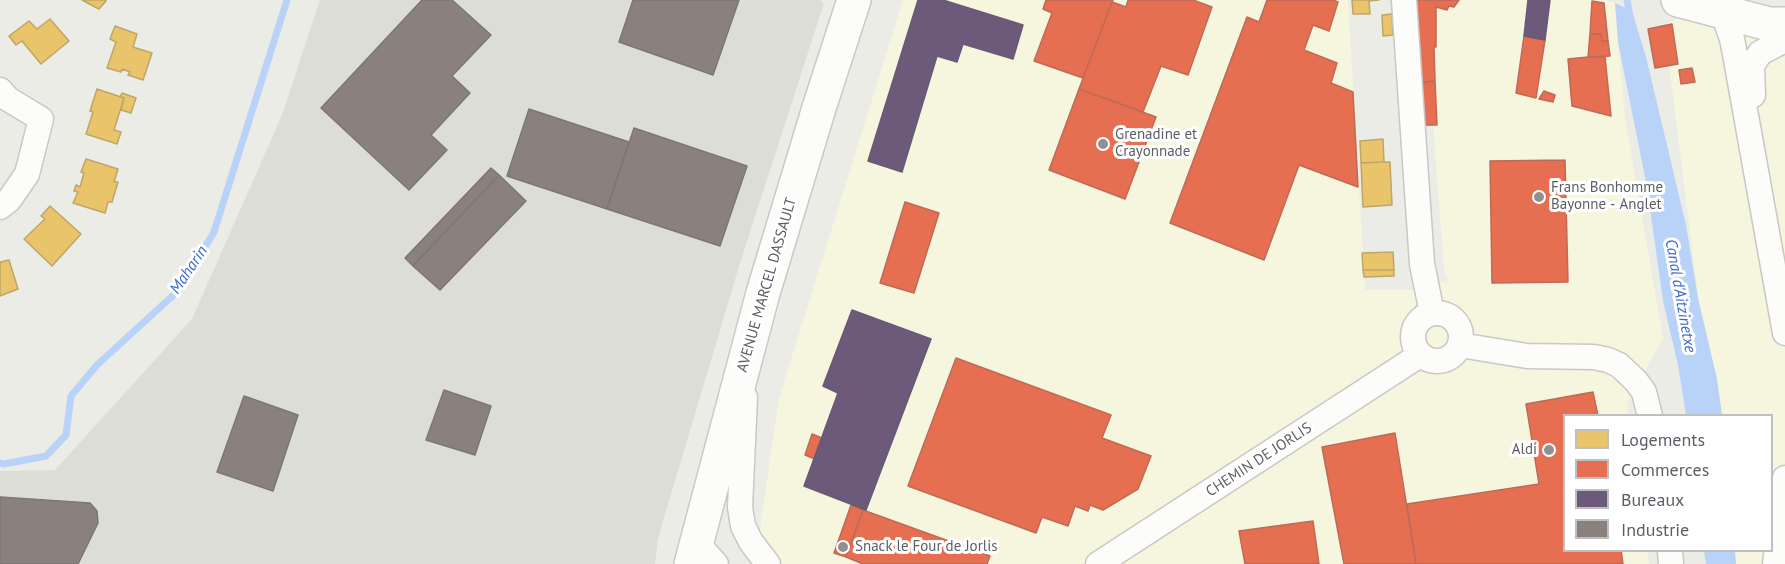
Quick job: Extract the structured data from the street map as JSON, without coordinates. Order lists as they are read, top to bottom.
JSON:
{
  "streets": {
    "main road": ["AVENUE MARCEL DASSAULT"],
    "street": ["CHEMIN DE JORLIS"]
  },
  "water": ["Maharin", "Canal d'Aitzinetxe"],
  "places": [
    "Grenadine et Crayonnade",
    "Frans Bonhomme Bayonne - Anglet",
    "Aldi",
    "Snack le Four de Jorlis"
  ],
  "legend": [
    "Logements",
    "Commerces",
    "Bureaux",
    "Industrie"
  ]
}
